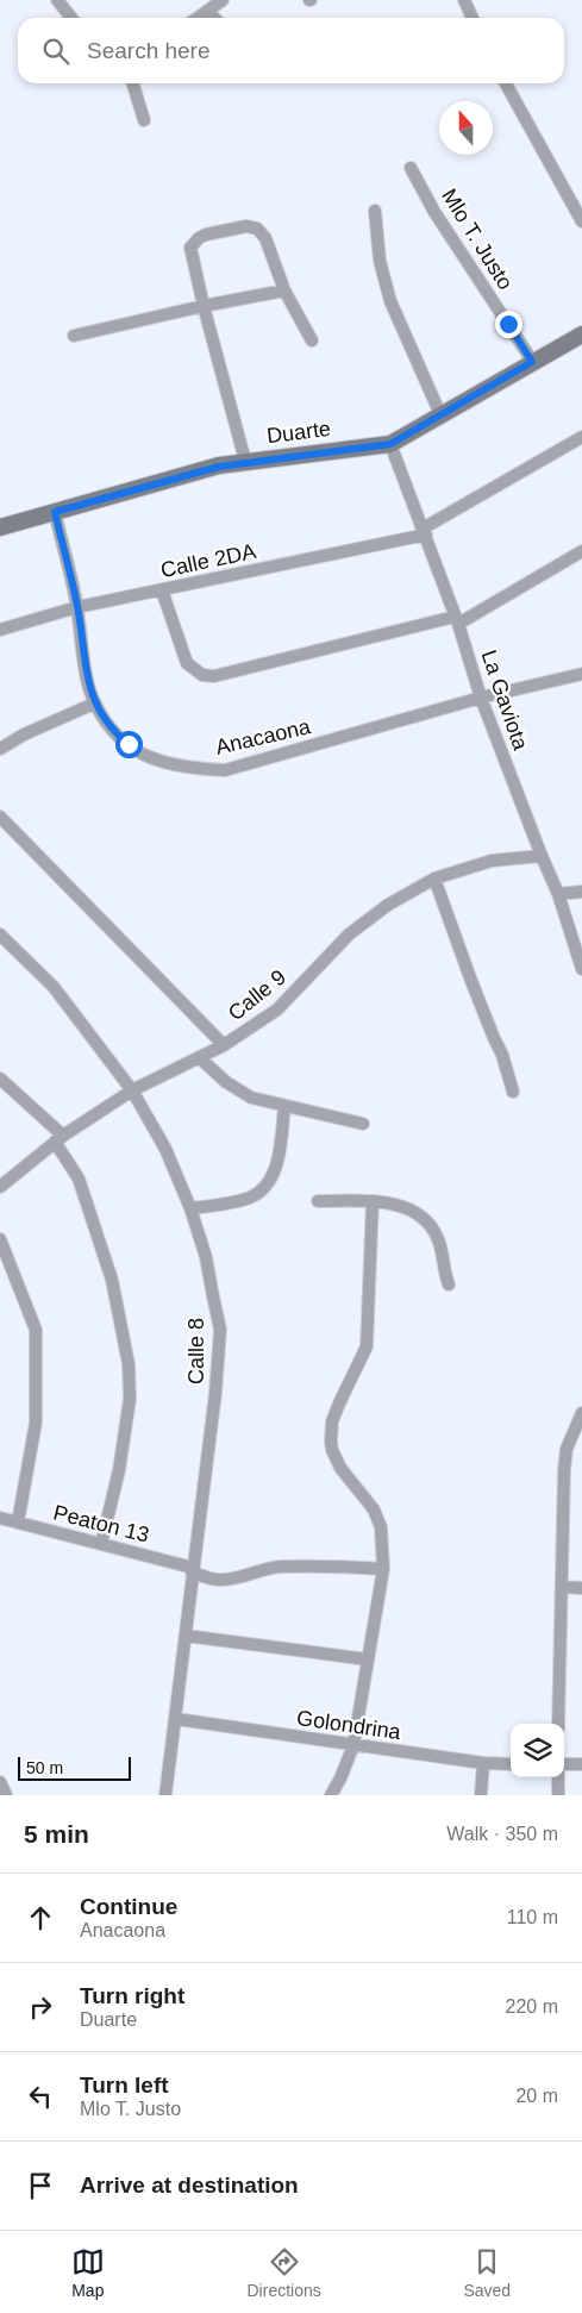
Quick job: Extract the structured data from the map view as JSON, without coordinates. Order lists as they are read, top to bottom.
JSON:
{
  "streets": {
    "street": [
      "Mlo T. Justo",
      "Duarte",
      "Calle 2DA",
      "La Gaviota",
      "Anacaona",
      "Calle 9",
      "Calle 8",
      "Peaton 13",
      "Golondrina"
    ]
  },
  "crossings": [
    ["Mlo T. Justo", "Duarte"],
    ["Duarte", "La Gaviota"],
    ["Duarte", "Anacaona"],
    ["Calle 2DA", "La Gaviota"],
    ["Calle 2DA", "Anacaona"],
    ["La Gaviota", "Anacaona"],
    ["La Gaviota", "Calle 9"],
    ["Calle 9", "Calle 8"],
    ["Calle 8", "Peaton 13"],
    ["Calle 8", "Golondrina"]
  ],
  "scale_bar": "50 m",
  "north": "top",
  "page": {
    "search": "Search here",
    "scale": "50 m",
    "heading": ["5 min", "Walk · 350 m"],
    "list": [
      ["Continue", "Anacaona", "110 m"],
      ["Turn right", "Duarte", "220 m"],
      ["Turn left", "Mlo T. Justo", "20 m"],
      "Arrive at destination"
    ],
    "nav": ["Map", "Directions", "Saved"]
  }
}
